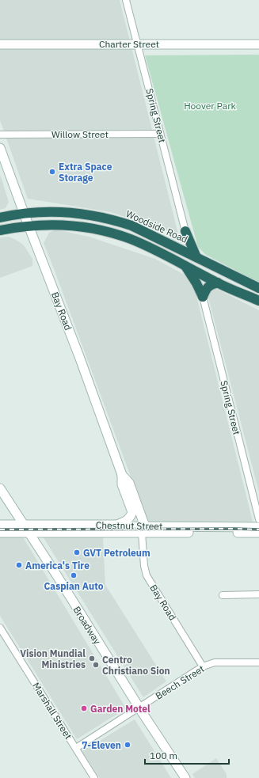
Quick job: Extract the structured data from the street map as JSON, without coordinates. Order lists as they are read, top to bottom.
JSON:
{
  "streets": {
    "highway": ["Woodside Road"],
    "street": [
      "Charter Street",
      "Spring Street",
      "Willow Street",
      "Bay Road",
      "Chestnut Street",
      "Broadway",
      "Beech Street",
      "Marshall Street"
    ]
  },
  "crossings": [
    ["Charter Street", "Spring Street"],
    ["Spring Street", "Willow Street"],
    ["Woodside Road", "Bay Road"],
    ["Bay Road", "Chestnut Street"],
    ["Bay Road", "Beech Street"],
    ["Chestnut Street", "Broadway"],
    ["Broadway", "Beech Street"],
    ["Beech Street", "Marshall Street"]
  ],
  "parks": ["Hoover Park"],
  "places": [
    "Extra Space Storage",
    "GVT Petroleum",
    "America's Tire",
    "Caspian Auto",
    "Vision Mundial Ministries",
    "Centro Christiano Sion",
    "Garden Motel",
    "7-Eleven"
  ],
  "scale_bar": "100 m"
}
